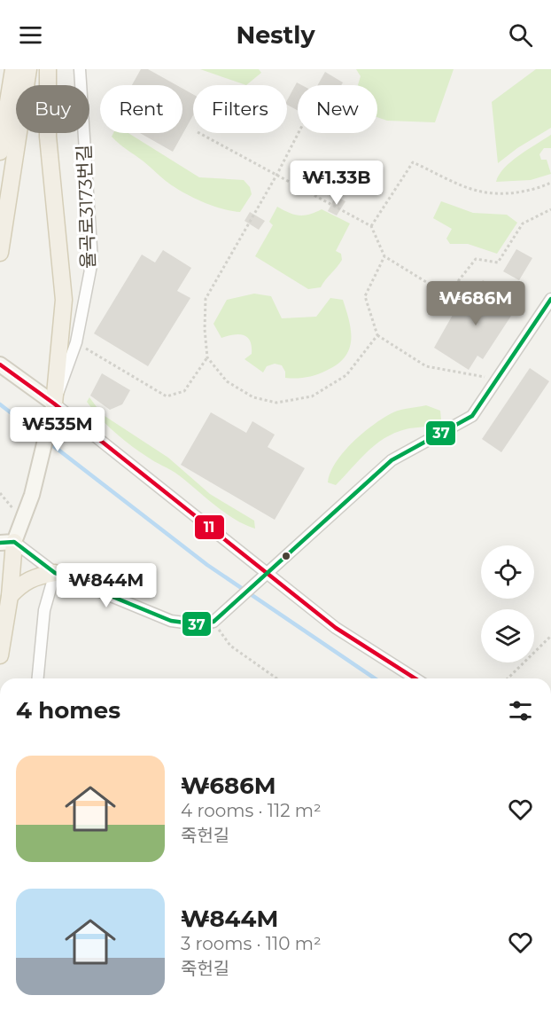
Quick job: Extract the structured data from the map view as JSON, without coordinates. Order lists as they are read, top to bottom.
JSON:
{
  "streets": {
    "street": ["율곡로3173번길"]
  },
  "lines": ["transit line 37", "transit line 11"],
  "page": {
    "header": "Nestly",
    "chip": [
      "Buy",
      "Rent",
      "Filters",
      "New"
    ],
    "price": [
      "₩1.33B",
      "₩686M",
      "₩535M",
      "₩844M"
    ],
    "heading": "4 homes",
    "list": [
      {
        "name": "₩686M",
        "note": "4 rooms · 112 m² · 죽헌길"
      },
      {
        "name": "₩844M",
        "note": "3 rooms · 110 m² · 죽헌길"
      }
    ]
  }
}
